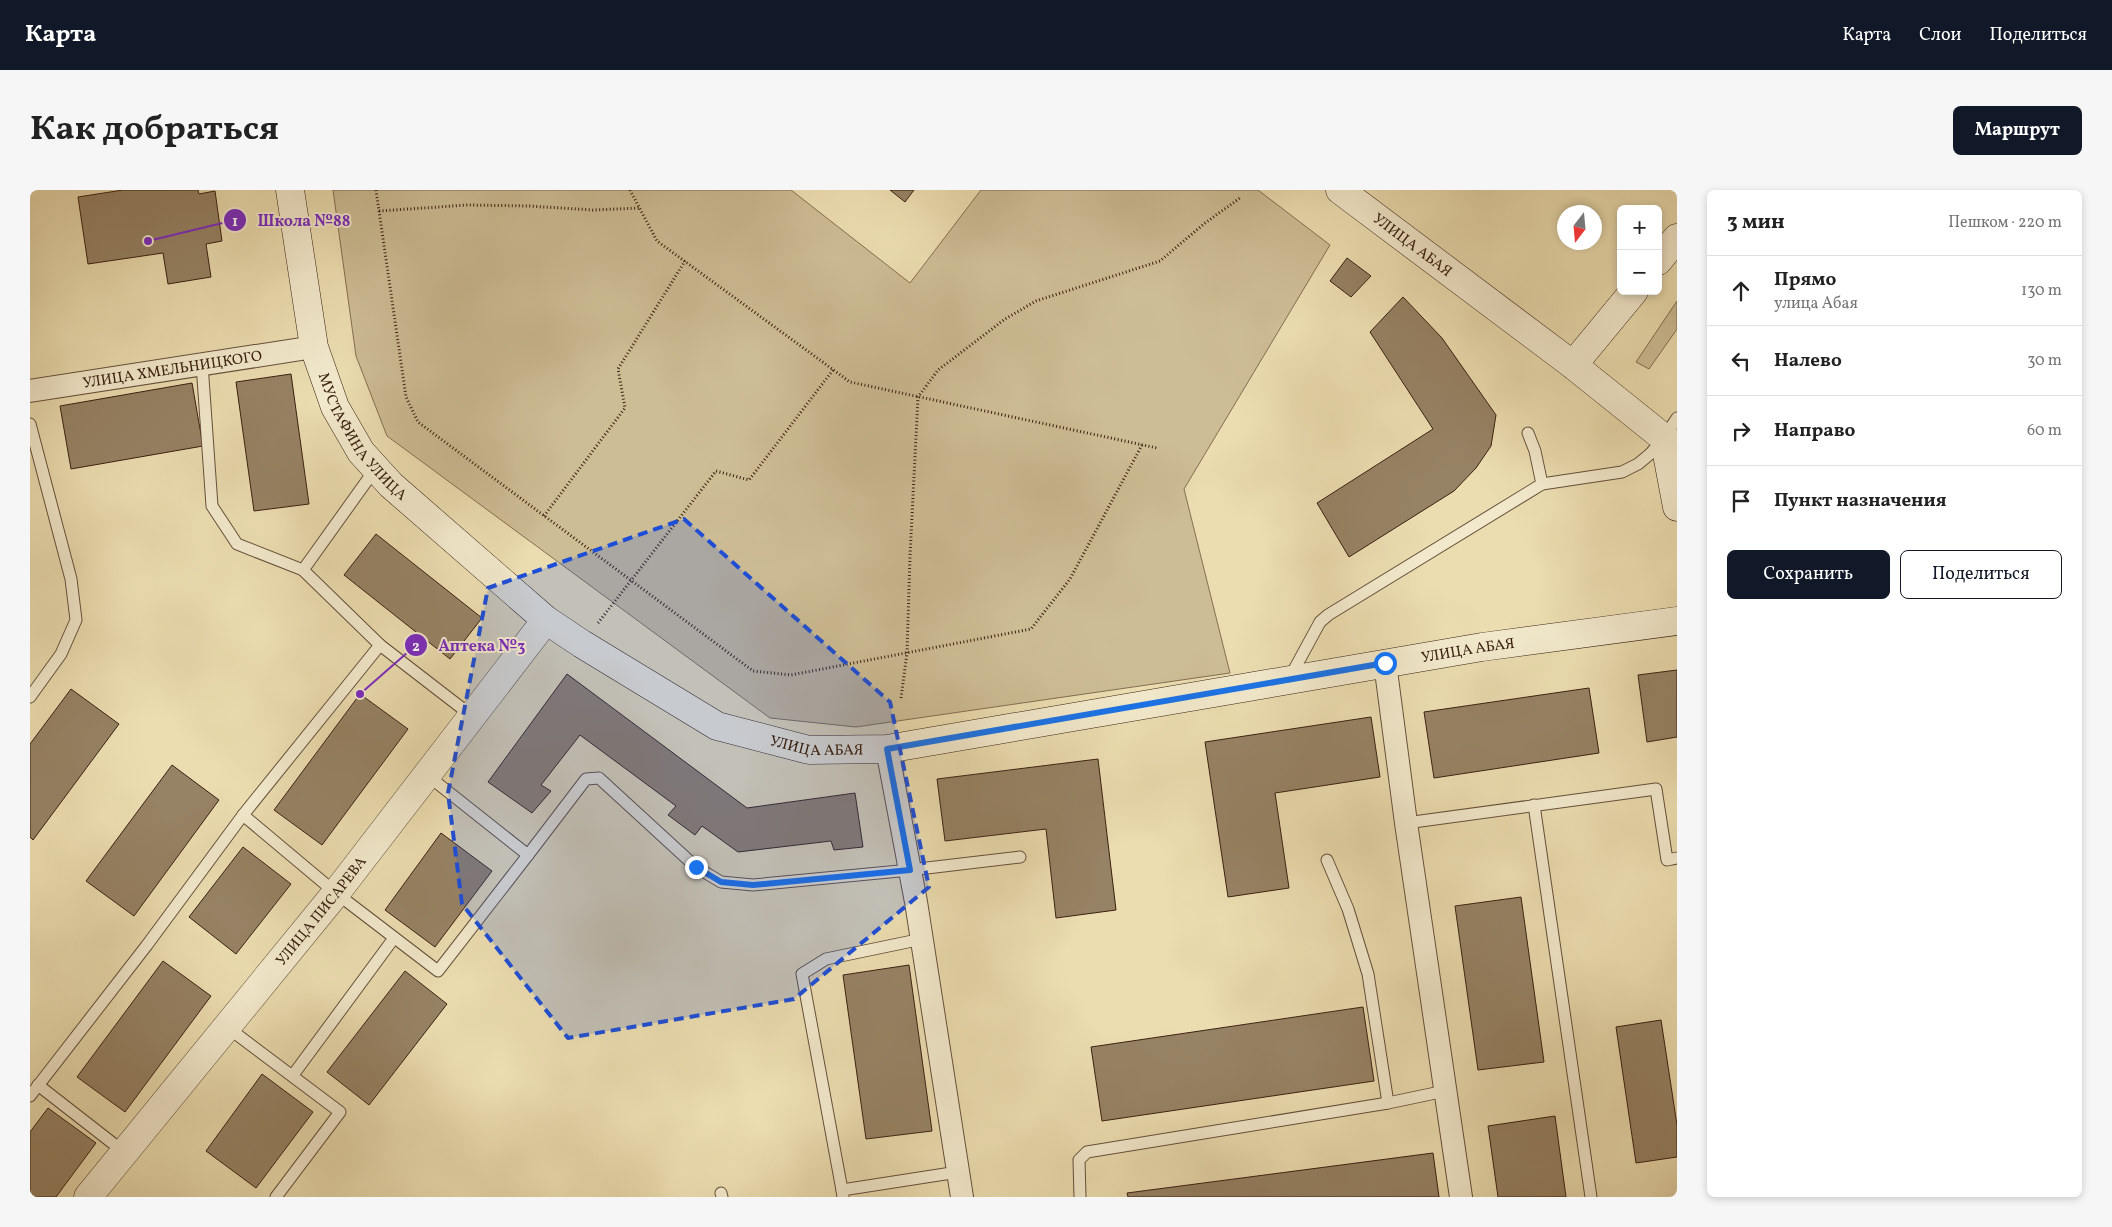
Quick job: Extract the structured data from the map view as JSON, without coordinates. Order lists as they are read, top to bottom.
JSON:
{
  "streets": {
    "main road": ["УЛИЦА АБАЯ", "МУСТАФИНА УЛИЦА", "УЛИЦА ПИСАРЕВА"],
    "street": ["УЛИЦА ХМЕЛЬНИЦКОГО"]
  },
  "crossings": [
    ["УЛИЦА АБАЯ", "МУСТАФИНА УЛИЦА"],
    ["УЛИЦА АБАЯ", "УЛИЦА ПИСАРЕВА"],
    ["УЛИЦА ХМЕЛЬНИЦКОГО", "МУСТАФИНА УЛИЦА"],
    ["МУСТАФИНА УЛИЦА", "УЛИЦА ПИСАРЕВА"]
  ],
  "places": ["Школа №88", "Аптека №3"],
  "north": "bottom",
  "page": {
    "header": "Карта",
    "nav": ["Карта", "Слои", "Поделиться"],
    "title": "Как добраться",
    "buttons": [
      "Маршрут",
      ["Сохранить", "Поделиться"]
    ],
    "heading": ["3 мин", "Пешком · 220 m"],
    "map_buttons": ["+", "−"],
    "list": [
      ["Прямо", "улица Абая", "130 m"],
      ["Налево", "30 m"],
      ["Направо", "60 m"],
      "Пункт назначения"
    ]
  }
}
